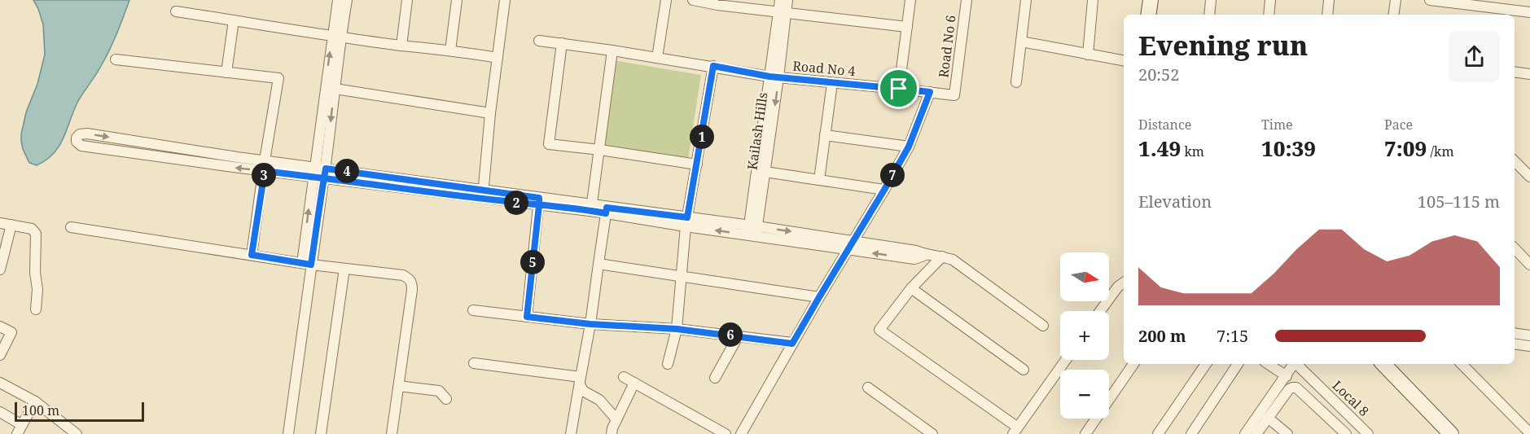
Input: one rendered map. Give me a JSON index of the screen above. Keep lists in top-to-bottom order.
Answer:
{
  "streets": {
    "street": [
      "Road No 6",
      "Road No 4",
      "Kailash Hills",
      "Local 8"
    ]
  },
  "crossings": [
    ["Road No 6", "Road No 4"],
    ["Road No 4", "Kailash Hills"]
  ],
  "scale_bar": "100 m",
  "north": "right",
  "page": {
    "heading": ["Evening run", "20:52"],
    "stats": [
      ["Distance", "1.49 km"],
      ["Time", "10:39"],
      ["Pace", "7:09 /km"]
    ],
    "pins": [
      "1",
      "4",
      "3",
      "7",
      "2",
      "5",
      "6"
    ],
    "chart": ["Elevation", "105–115 m"],
    "map_buttons": ["+", "−"],
    "list": [
      {
        "name": "200 m",
        "note": "7:15"
      }
    ],
    "scale": "100 m"
  }
}
